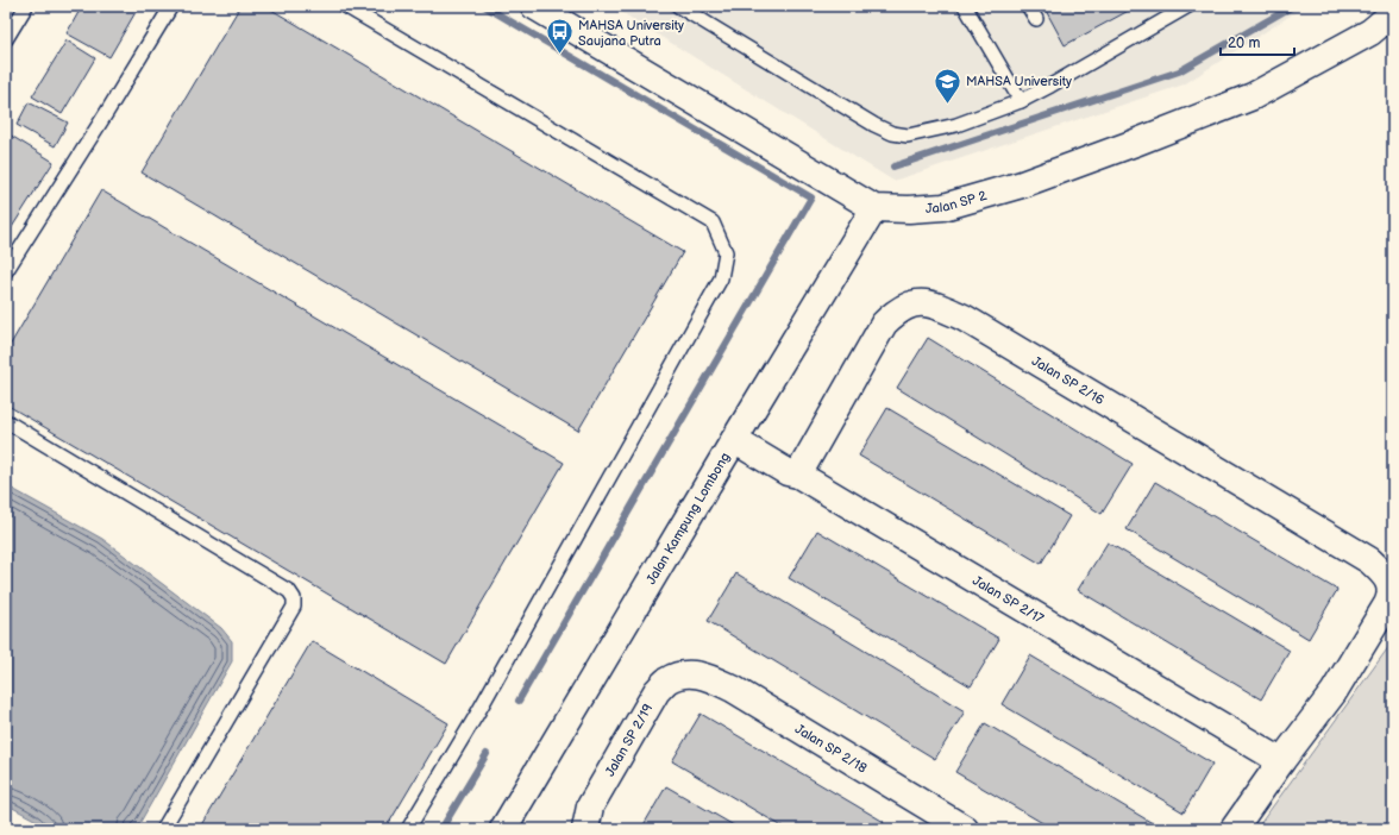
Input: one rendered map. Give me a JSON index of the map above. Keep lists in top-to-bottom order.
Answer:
{
  "streets": {
    "street": [
      "Jalan SP 2",
      "Jalan SP 2/16",
      "Jalan Kampung Lombong",
      "Jalan SP 2/17",
      "Jalan SP 2/19",
      "Jalan SP 2/18"
    ]
  },
  "crossings": [
    ["Jalan SP 2", "Jalan Kampung Lombong"],
    ["Jalan SP 2/16", "Jalan SP 2/17"],
    ["Jalan Kampung Lombong", "Jalan SP 2/17"],
    ["Jalan SP 2/19", "Jalan SP 2/18"]
  ],
  "places": {
    "bus stop": ["MAHSA University Saujana Putra"],
    "school or university": ["MAHSA University"]
  },
  "scale_bar": "20 m"
}
